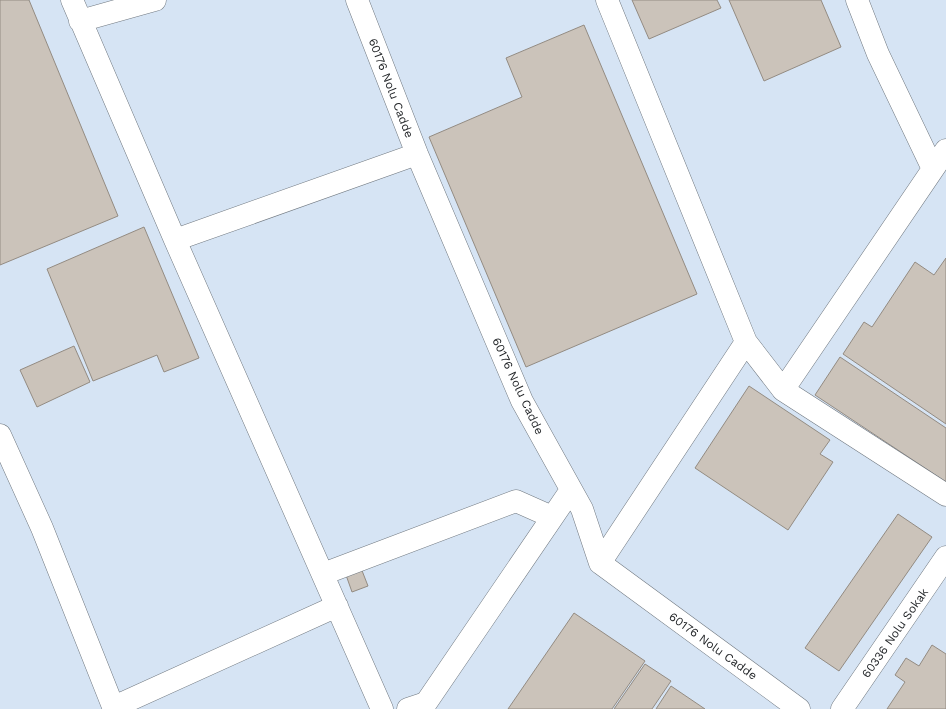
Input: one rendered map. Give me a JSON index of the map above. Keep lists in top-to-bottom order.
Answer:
{
  "streets": {
    "street": ["60176 Nolu Cadde", "60336 Nolu Sokak"]
  }
}
